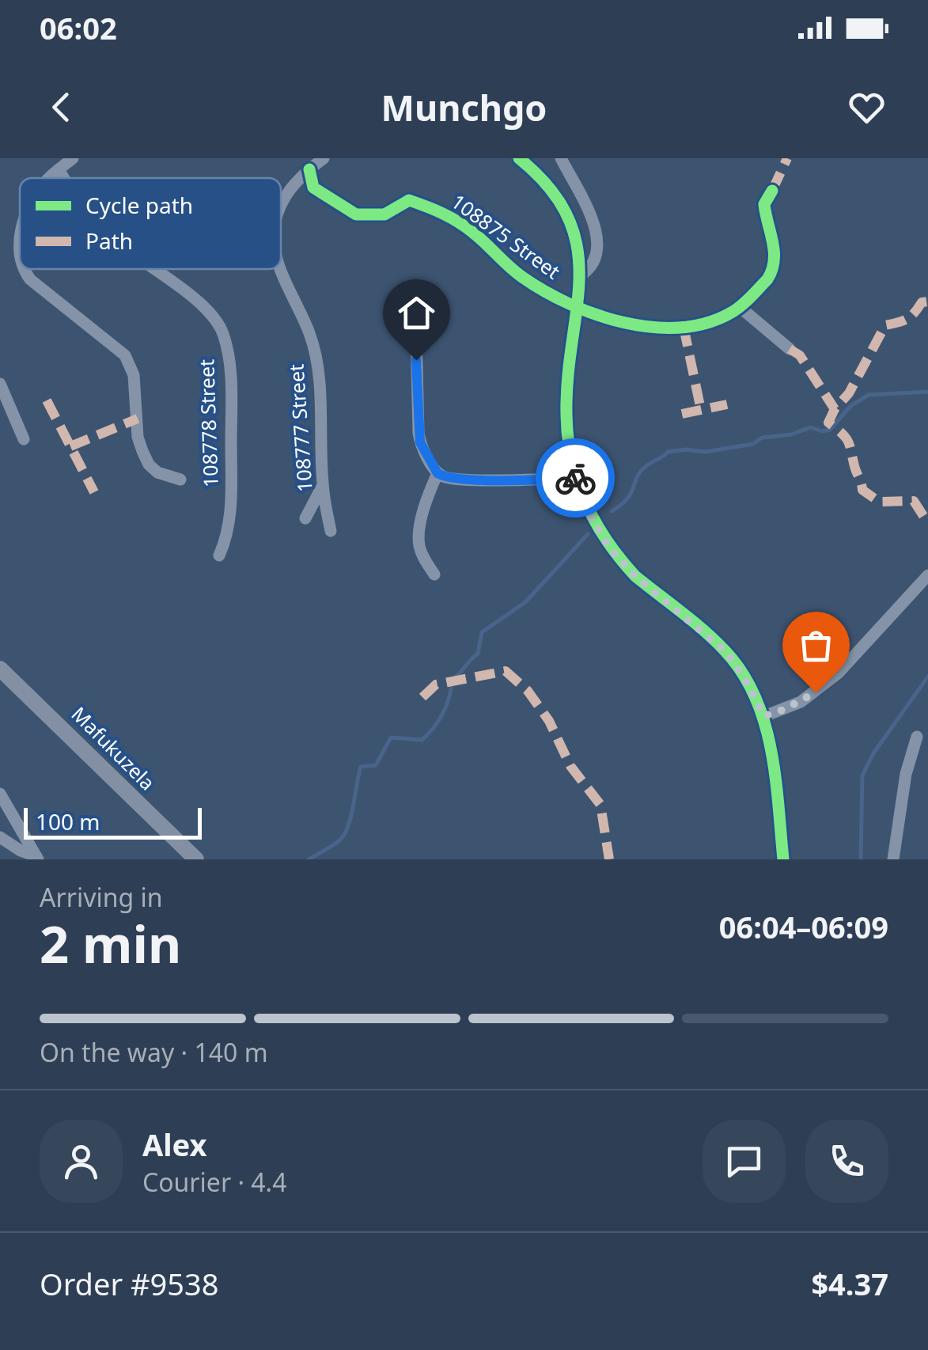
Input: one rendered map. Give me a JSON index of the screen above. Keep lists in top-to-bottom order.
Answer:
{
  "streets": {
    "main road": ["Mafukuzela"],
    "street": ["108875 Street", "108778 Street", "108777 Street"]
  },
  "crossings": [
    ["108875 Street", "108777 Street"]
  ],
  "legend": ["Cycle path", "Path"],
  "scale_bar": "100 m",
  "page": {
    "status": "06:02",
    "header": "Munchgo",
    "scale": "100 m",
    "heading": ["2 min", "Arriving in", "06:04–06:09"],
    "panel": [
      "Alex",
      "Courier · 4.4",
      "Order #9538",
      "$4.37"
    ],
    "bar": "On the way · 140 m"
  }
}
